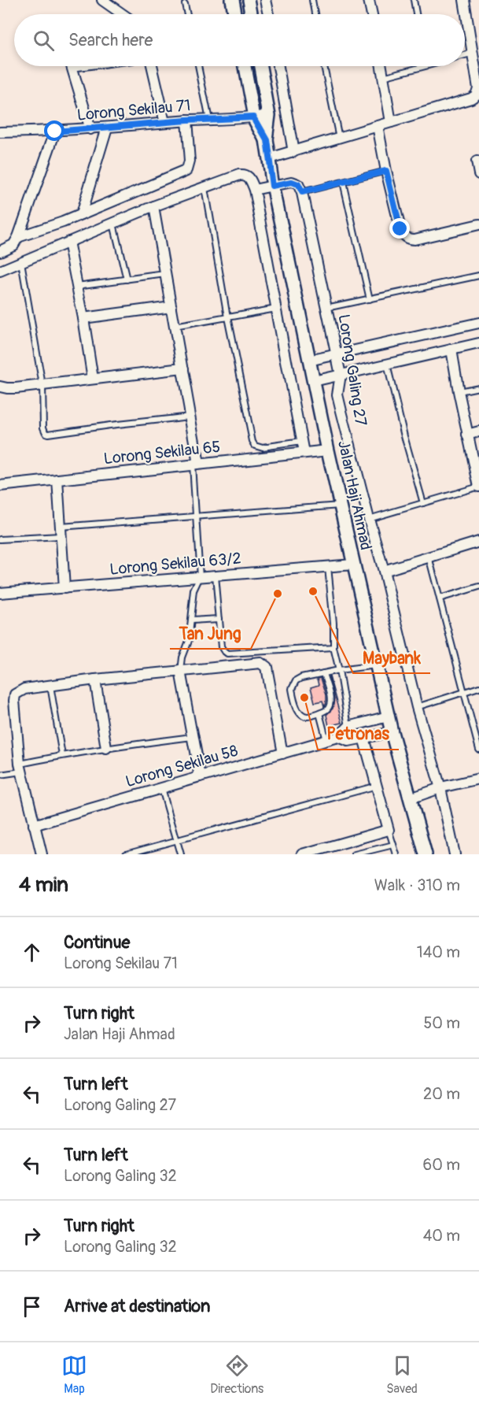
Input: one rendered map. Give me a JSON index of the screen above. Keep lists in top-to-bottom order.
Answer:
{
  "streets": {
    "street": [
      "Lorong Sekilau 71",
      "Lorong Galing 27",
      "Lorong Sekilau 65",
      "Jalan Haji Ahmad",
      "Lorong Sekilau 63/2",
      "Lorong Sekilau 58"
    ]
  },
  "crossings": [
    ["Lorong Sekilau 71", "Jalan Haji Ahmad"],
    ["Lorong Sekilau 65", "Jalan Haji Ahmad"],
    ["Jalan Haji Ahmad", "Lorong Sekilau 63/2"],
    ["Jalan Haji Ahmad", "Lorong Sekilau 58"]
  ],
  "places": ["Maybank", "Tan Jung", "Petronas"],
  "page": {
    "search": "Search here",
    "heading": ["4 min", "Walk · 310 m"],
    "list": [
      ["Continue", "Lorong Sekilau 71", "140 m"],
      ["Turn right", "Jalan Haji Ahmad", "50 m"],
      ["Turn left", "Lorong Galing 27", "20 m"],
      ["Turn left", "Lorong Galing 32", "60 m"],
      ["Turn right", "Lorong Galing 32", "40 m"],
      "Arrive at destination"
    ],
    "nav": ["Map", "Directions", "Saved"]
  }
}
